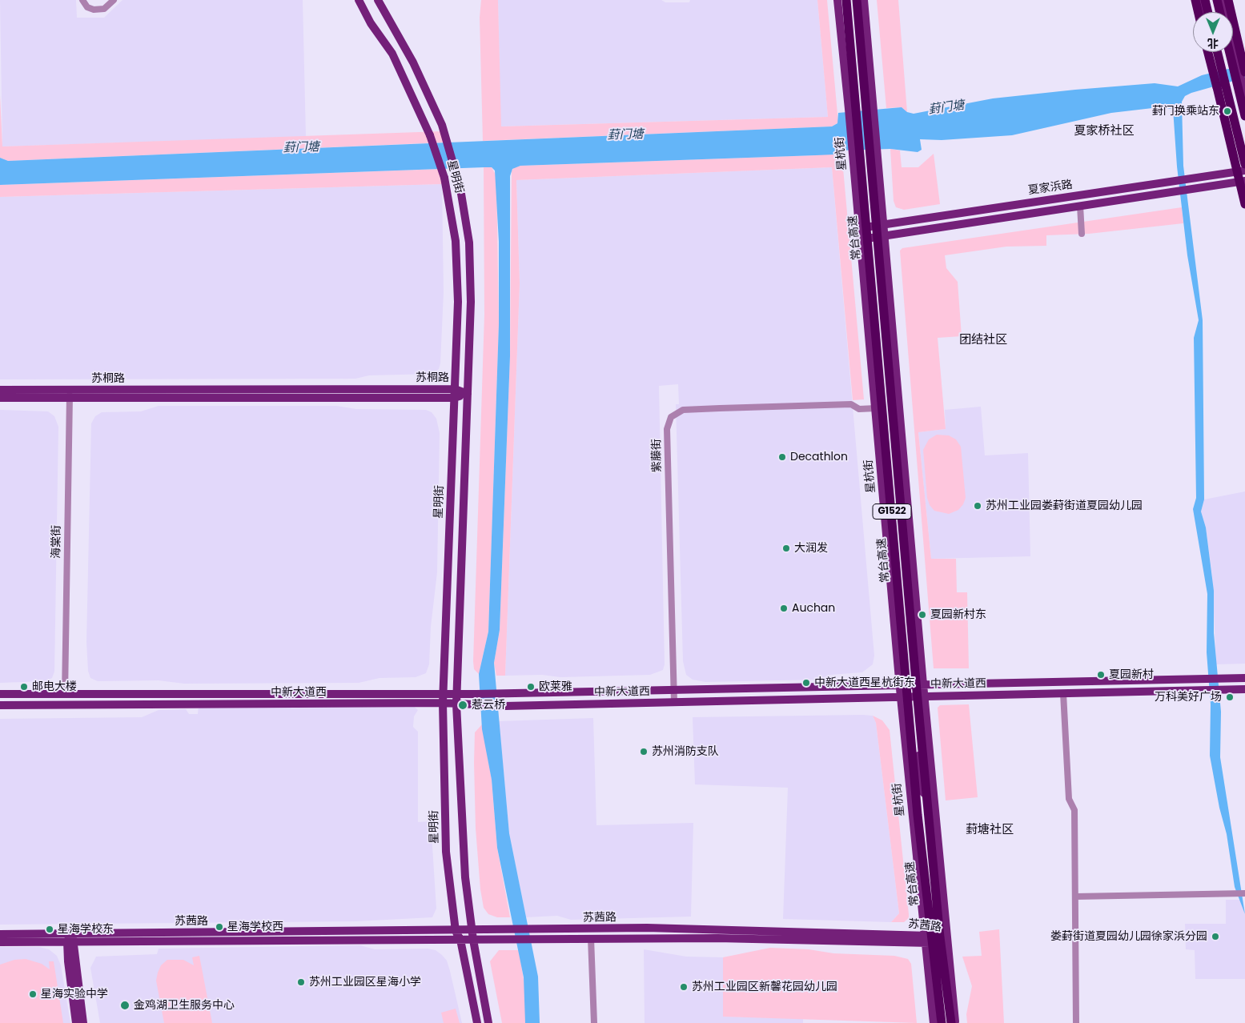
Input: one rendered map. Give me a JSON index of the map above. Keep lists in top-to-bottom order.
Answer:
{
  "streets": {
    "highway": ["常台高速", "G1522"],
    "main road": [
      "星杭街",
      "星明街",
      "夏家浜路",
      "苏桐路",
      "中新大道西",
      "苏茜路"
    ],
    "street": ["紫藤街", "海棠街"]
  },
  "crossings": [
    ["星杭街", "夏家浜路"],
    ["星杭街", "紫藤街"],
    ["星杭街", "中新大道西"],
    ["星杭街", "苏茜路"],
    ["星明街", "苏桐路"],
    ["星明街", "中新大道西"],
    ["星明街", "苏茜路"],
    ["苏桐路", "海棠街"],
    ["紫藤街", "中新大道西"],
    ["海棠街", "中新大道西"]
  ],
  "districts": ["夏家桥社区", "团结社区", "葑塘社区"],
  "water": ["葑门塘"],
  "places": [
    "葑门换乘站东",
    "Decathlon",
    "苏州工业园娄葑街道夏园幼儿园",
    "大润发",
    "Auchan",
    "夏园新村东",
    "夏园新村",
    "中新大道西星杭街东",
    "邮电大楼",
    "欧莱雅",
    "万科美好广场",
    "惹云桥",
    "苏州消防支队",
    "星海学校西",
    "星海学校东",
    "娄葑街道夏园幼儿园徐家浜分园",
    "苏州工业园区星海小学",
    "苏州工业园区新馨花园幼儿园",
    "星海实验中学",
    "金鸡湖卫生服务中心"
  ],
  "north": "bottom"
}
